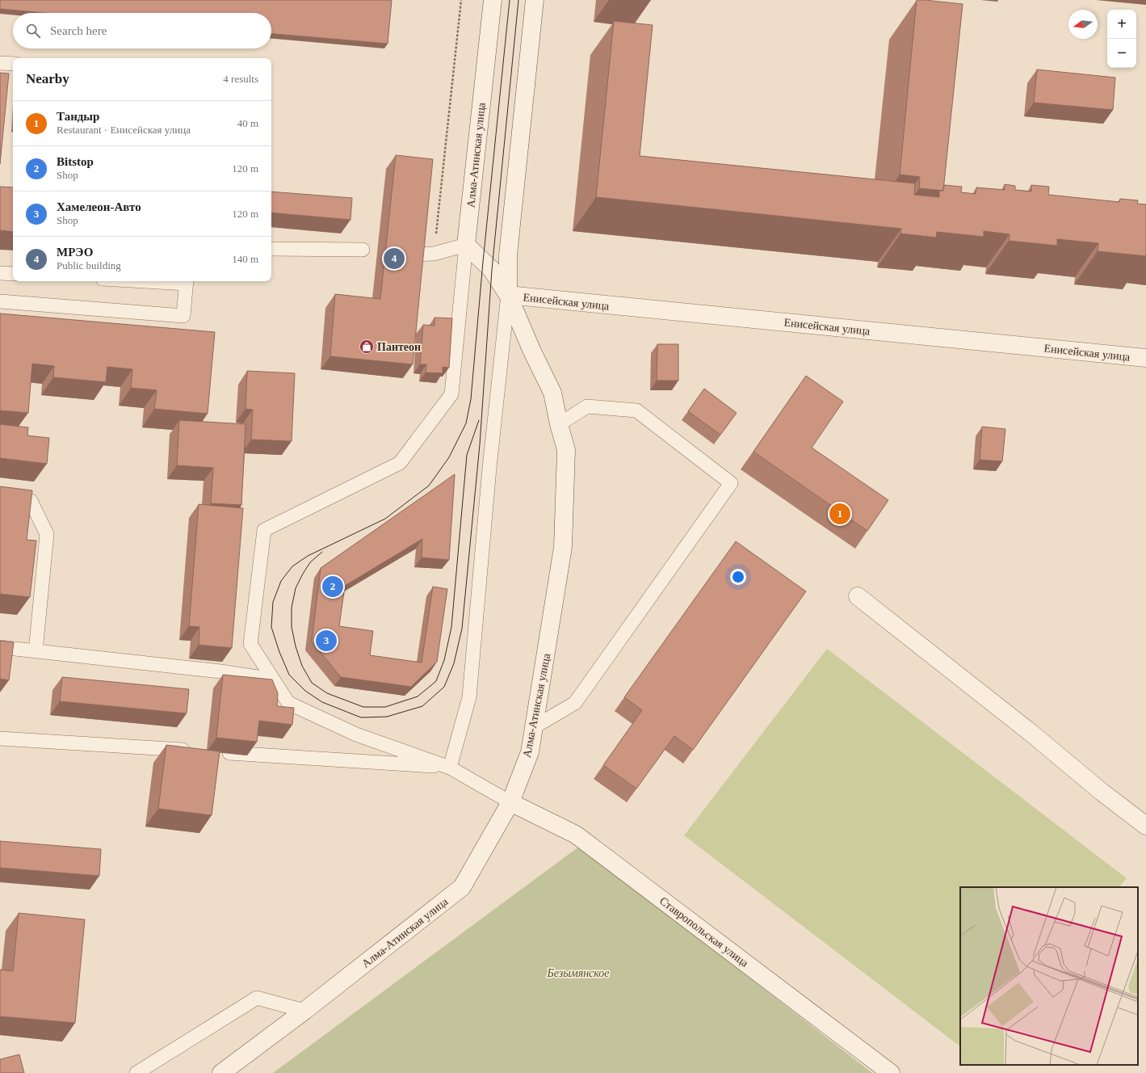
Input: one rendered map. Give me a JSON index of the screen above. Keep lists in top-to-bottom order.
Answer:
{
  "streets": {
    "street": ["Алма-Атинская улица", "Енисейская улица", "Ставропольская улица"]
  },
  "crossings": [
    ["Алма-Атинская улица", "Енисейская улица"],
    ["Алма-Атинская улица", "Ставропольская улица"]
  ],
  "parks": ["Безымянское"],
  "places": {
    "shop": ["Пантеон"]
  },
  "north": "left",
  "page": {
    "map_buttons": ["+", "−"],
    "search": "Search here",
    "heading": ["Nearby", "4 results"],
    "list": [
      {
        "mark": "1",
        "name": "Тандыр",
        "note": "Restaurant · Енисейская улица",
        "value": "40 m"
      },
      {
        "mark": "2",
        "name": "Bitstop",
        "note": "Shop",
        "value": "120 m"
      },
      {
        "mark": "3",
        "name": "Хамелеон-Авто",
        "note": "Shop",
        "value": "120 m"
      },
      {
        "mark": "4",
        "name": "МРЭО",
        "note": "Public building",
        "value": "140 m"
      }
    ],
    "pins": [
      "4",
      "1",
      "2",
      "3"
    ]
  }
}
